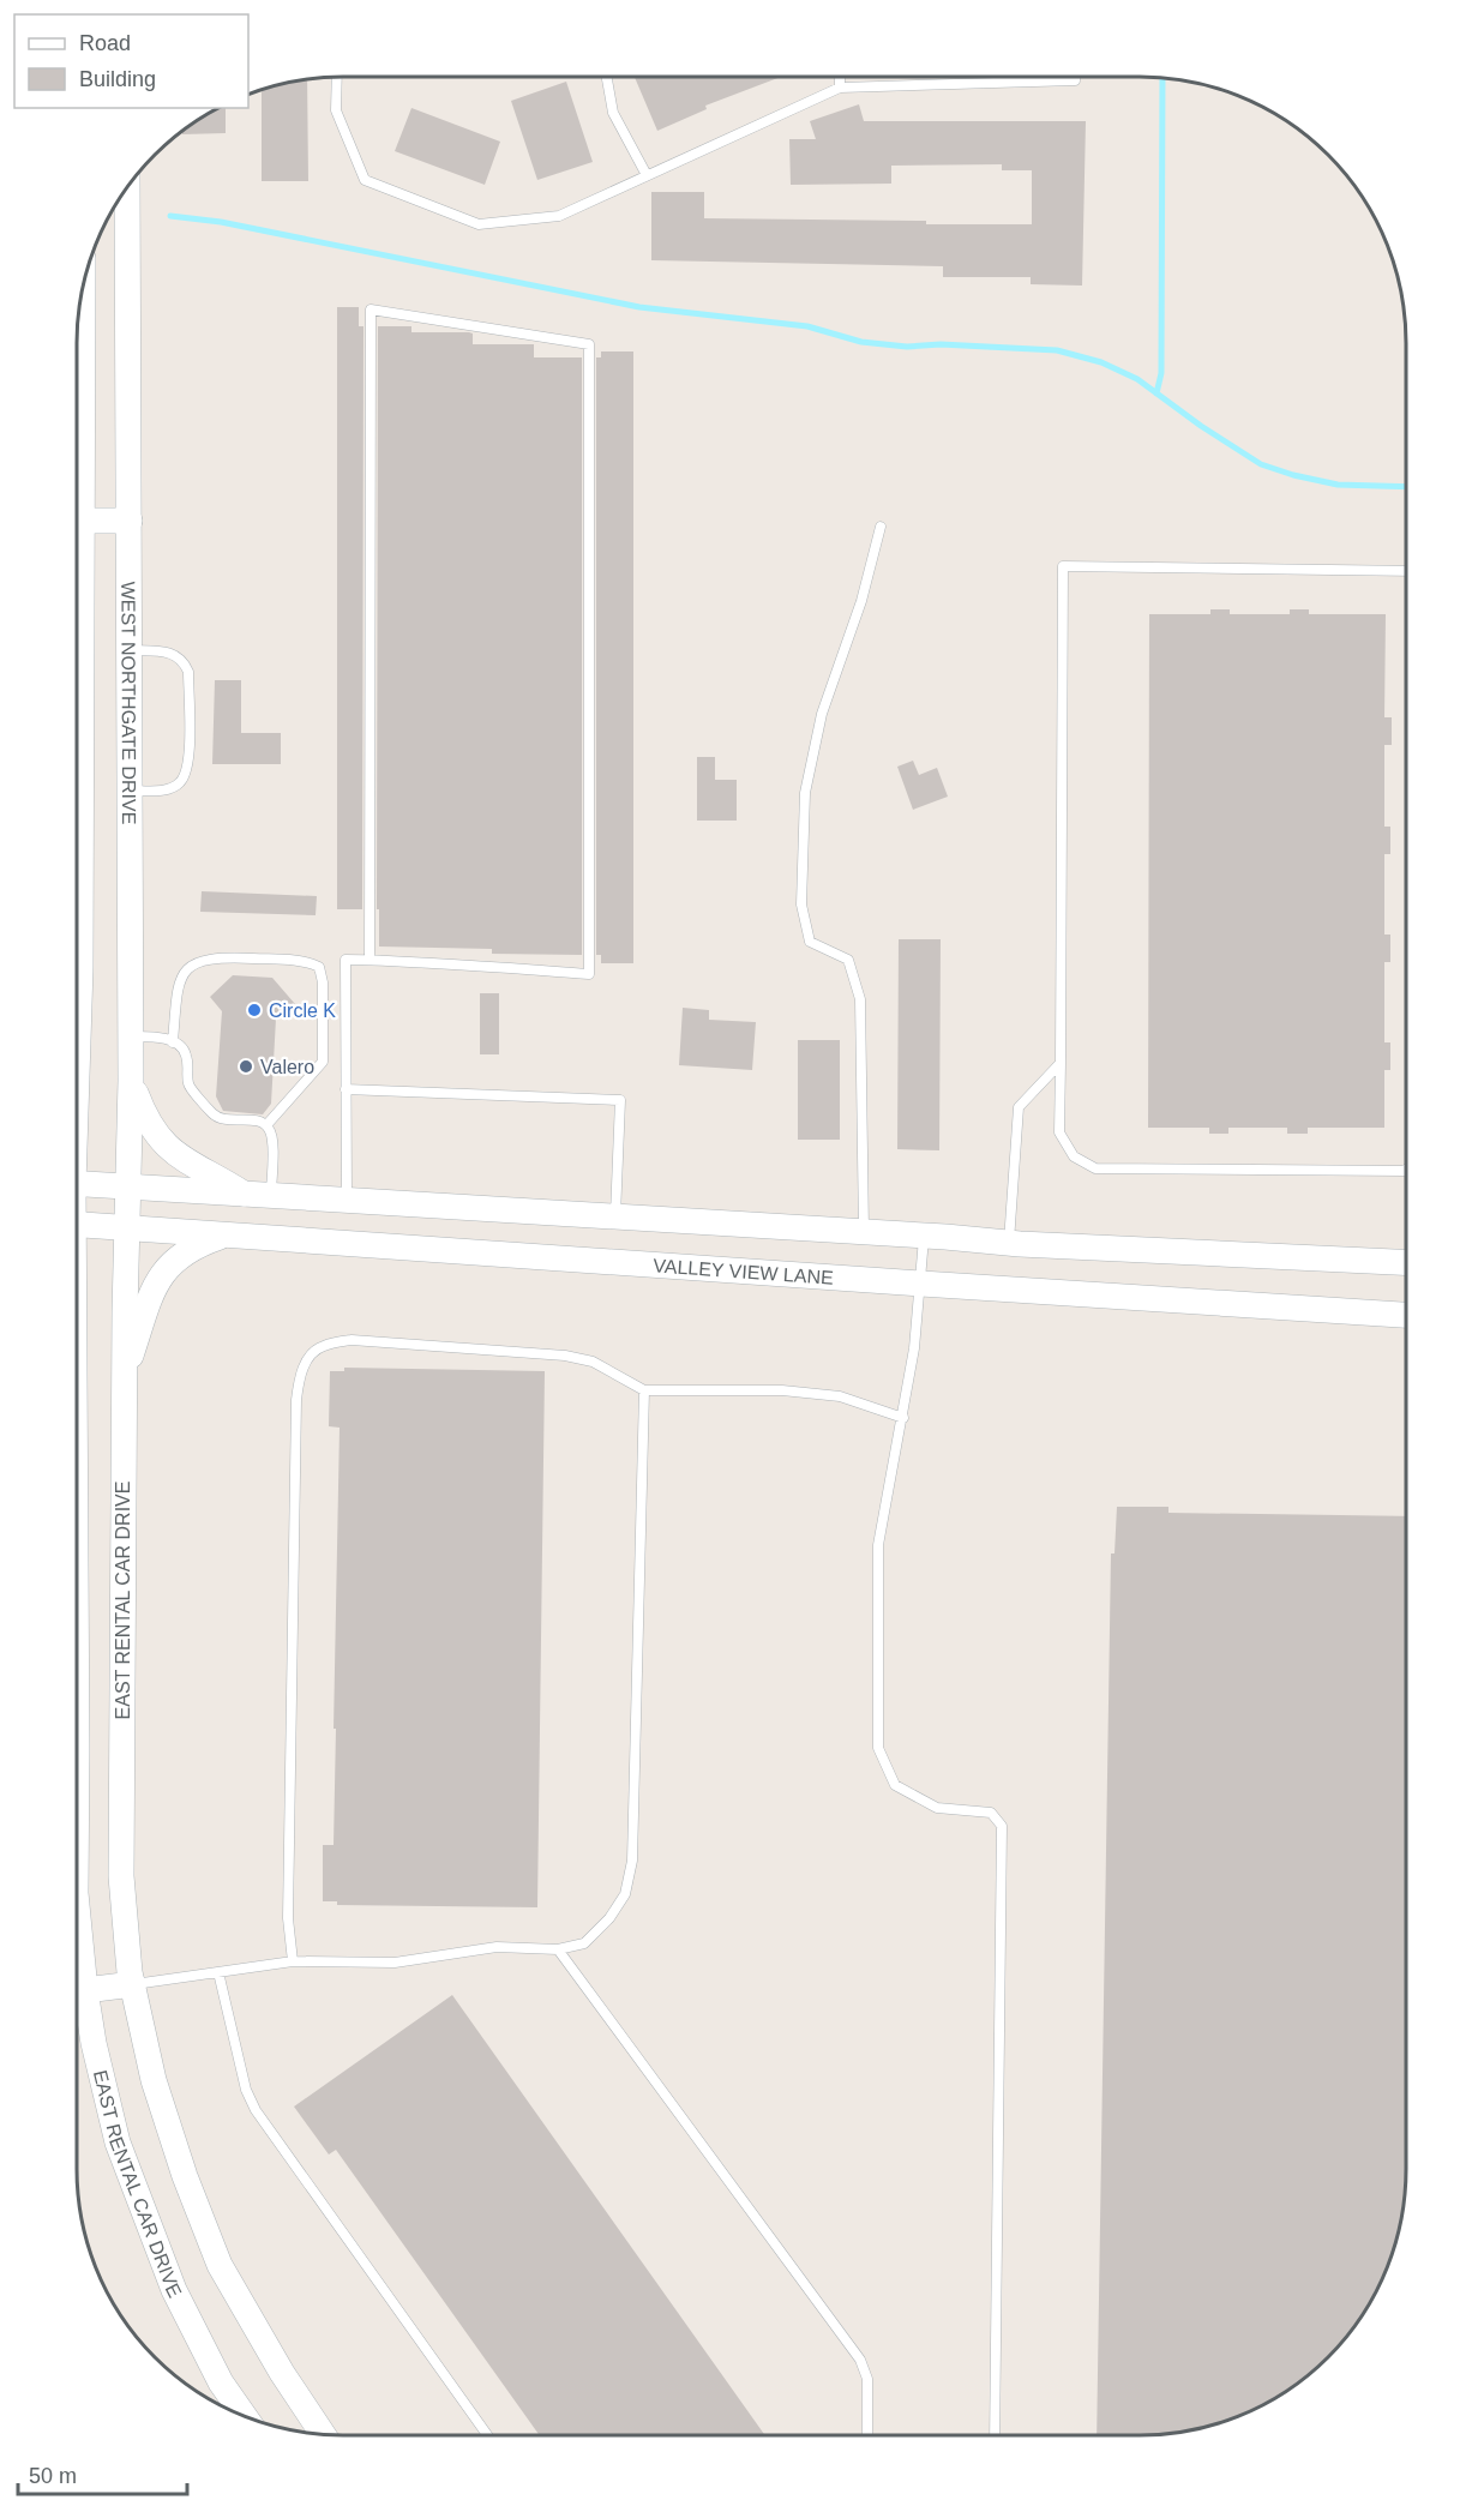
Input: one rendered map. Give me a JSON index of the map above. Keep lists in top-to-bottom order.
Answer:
{
  "streets": {
    "main road": ["WEST NORTHGATE DRIVE", "VALLEY VIEW LANE", "EAST RENTAL CAR DRIVE"]
  },
  "crossings": [
    ["WEST NORTHGATE DRIVE", "VALLEY VIEW LANE"],
    ["WEST NORTHGATE DRIVE", "EAST RENTAL CAR DRIVE"],
    ["VALLEY VIEW LANE", "EAST RENTAL CAR DRIVE"]
  ],
  "places": ["Circle K", "Valero"],
  "legend": ["Road", "Building"],
  "scale_bar": "50 m"
}
